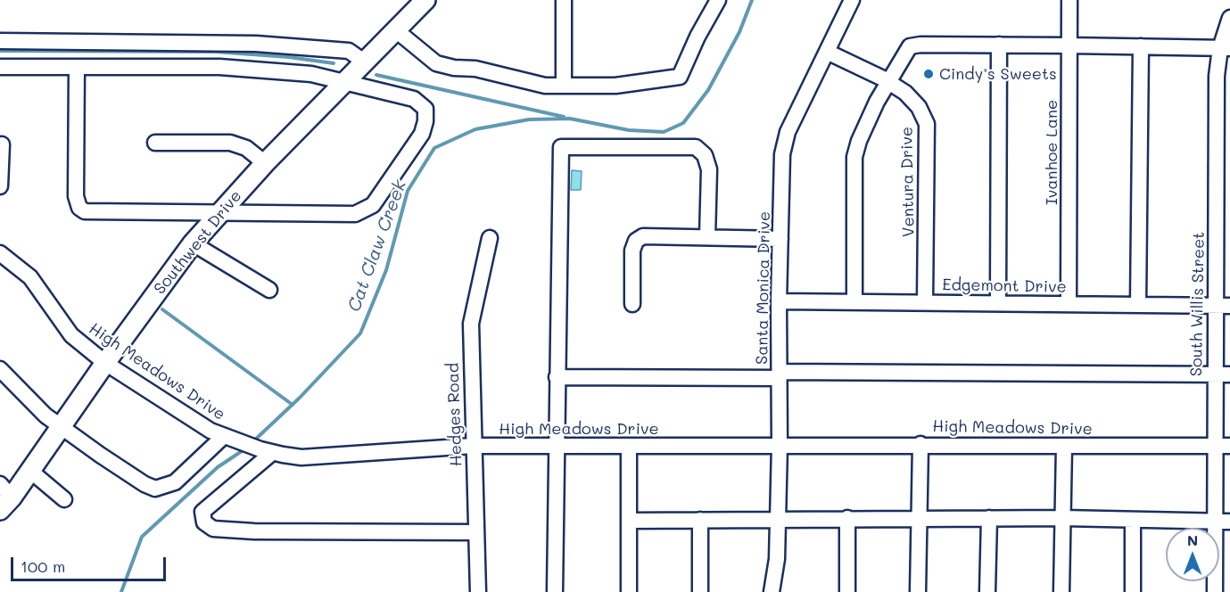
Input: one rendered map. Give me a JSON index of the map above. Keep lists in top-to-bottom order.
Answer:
{
  "streets": {
    "main road": ["Southwest Drive"],
    "street": [
      "Ivanhoe Lane",
      "Ventura Drive",
      "Edgemont Drive",
      "Santa Monica Drive",
      "South Willis Street",
      "High Meadows Drive",
      "Hedges Road"
    ]
  },
  "crossings": [
    ["Ivanhoe Lane", "Edgemont Drive"],
    ["Ventura Drive", "Edgemont Drive"],
    ["Ventura Drive", "Santa Monica Drive"],
    ["Southwest Drive", "High Meadows Drive"],
    ["Edgemont Drive", "Santa Monica Drive"],
    ["Edgemont Drive", "South Willis Street"],
    ["Santa Monica Drive", "High Meadows Drive"],
    ["South Willis Street", "High Meadows Drive"],
    ["High Meadows Drive", "Hedges Road"]
  ],
  "water": ["Cat Claw Creek"],
  "places": ["Cindy’s Sweets"],
  "scale_bar": "100 m",
  "north": "top"
}
